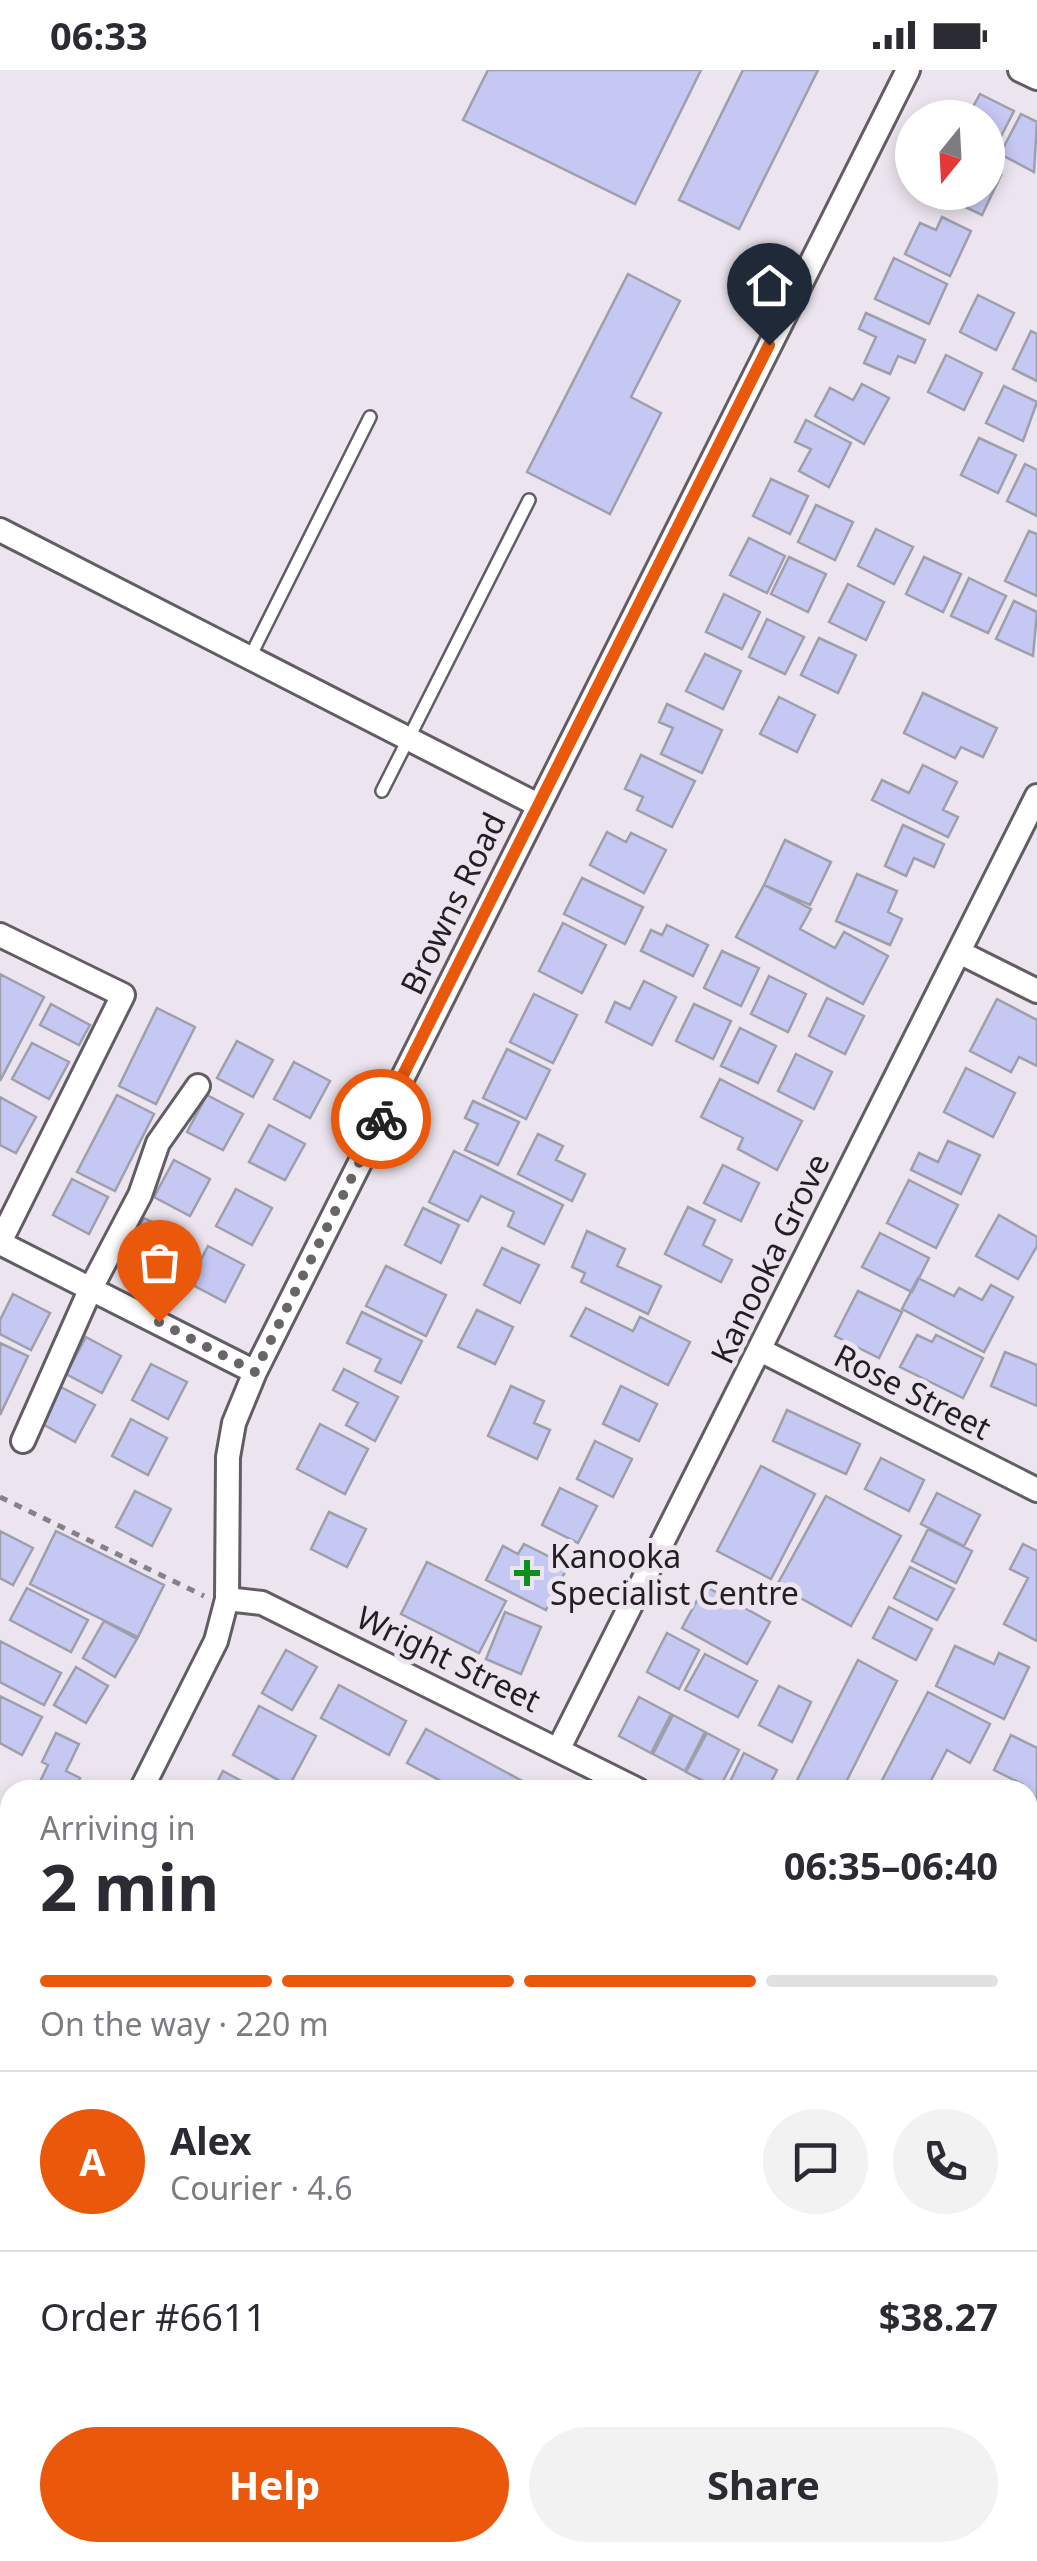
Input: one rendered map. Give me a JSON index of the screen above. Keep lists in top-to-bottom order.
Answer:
{
  "streets": {
    "street": [
      "Browns Road",
      "Kanooka Grove",
      "Rose Street",
      "Wright Street"
    ]
  },
  "crossings": [
    ["Browns Road", "Wright Street"],
    ["Kanooka Grove", "Rose Street"],
    ["Kanooka Grove", "Wright Street"]
  ],
  "places": {
    "health": ["Kanooka Specialist Centre"]
  },
  "north": "bottom",
  "page": {
    "status": "06:33",
    "heading": ["2 min", "Arriving in", "06:35–06:40"],
    "panel": [
      "Alex",
      "Courier · 4.6",
      "Order #6611",
      "$38.27"
    ],
    "bar": "On the way · 220 m",
    "round": "A",
    "buttons": ["Help", "Share"]
  }
}
